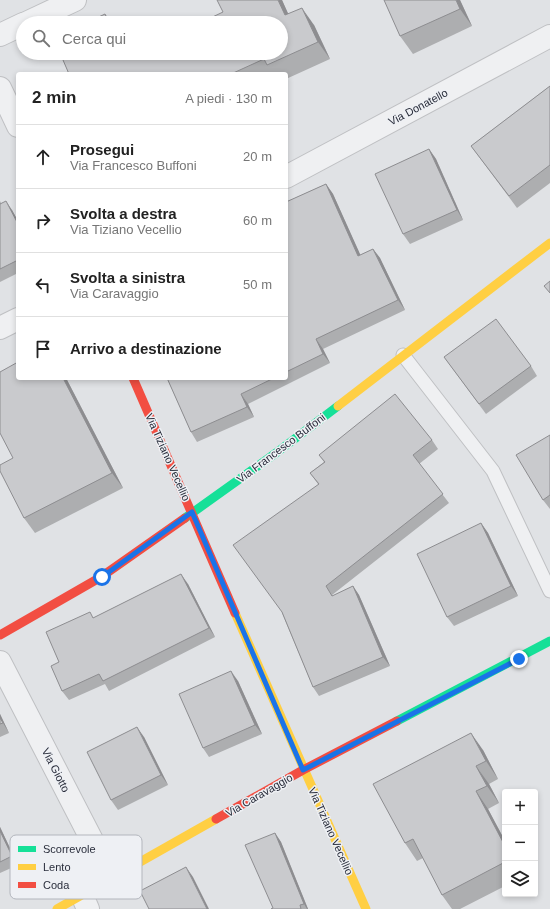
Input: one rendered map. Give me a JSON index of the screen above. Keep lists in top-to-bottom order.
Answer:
{
  "streets": {
    "street": [
      "Via Donatello",
      "Via Francesco Buffoni",
      "Via Tiziano Vecellio",
      "Via Giotto",
      "Via Caravaggio"
    ]
  },
  "crossings": [
    ["Via Francesco Buffoni", "Via Tiziano Vecellio"],
    ["Via Tiziano Vecellio", "Via Caravaggio"]
  ],
  "legend": ["Scorrevole", "Lento", "Coda"],
  "page": {
    "search": "Cerca qui",
    "heading": ["2 min", "A piedi · 130 m"],
    "list": [
      ["Prosegui", "Via Francesco Buffoni", "20 m"],
      ["Svolta a destra", "Via Tiziano Vecellio", "60 m"],
      ["Svolta a sinistra", "Via Caravaggio", "50 m"],
      "Arrivo a destinazione"
    ],
    "map_buttons": ["+", "−"]
  }
}
